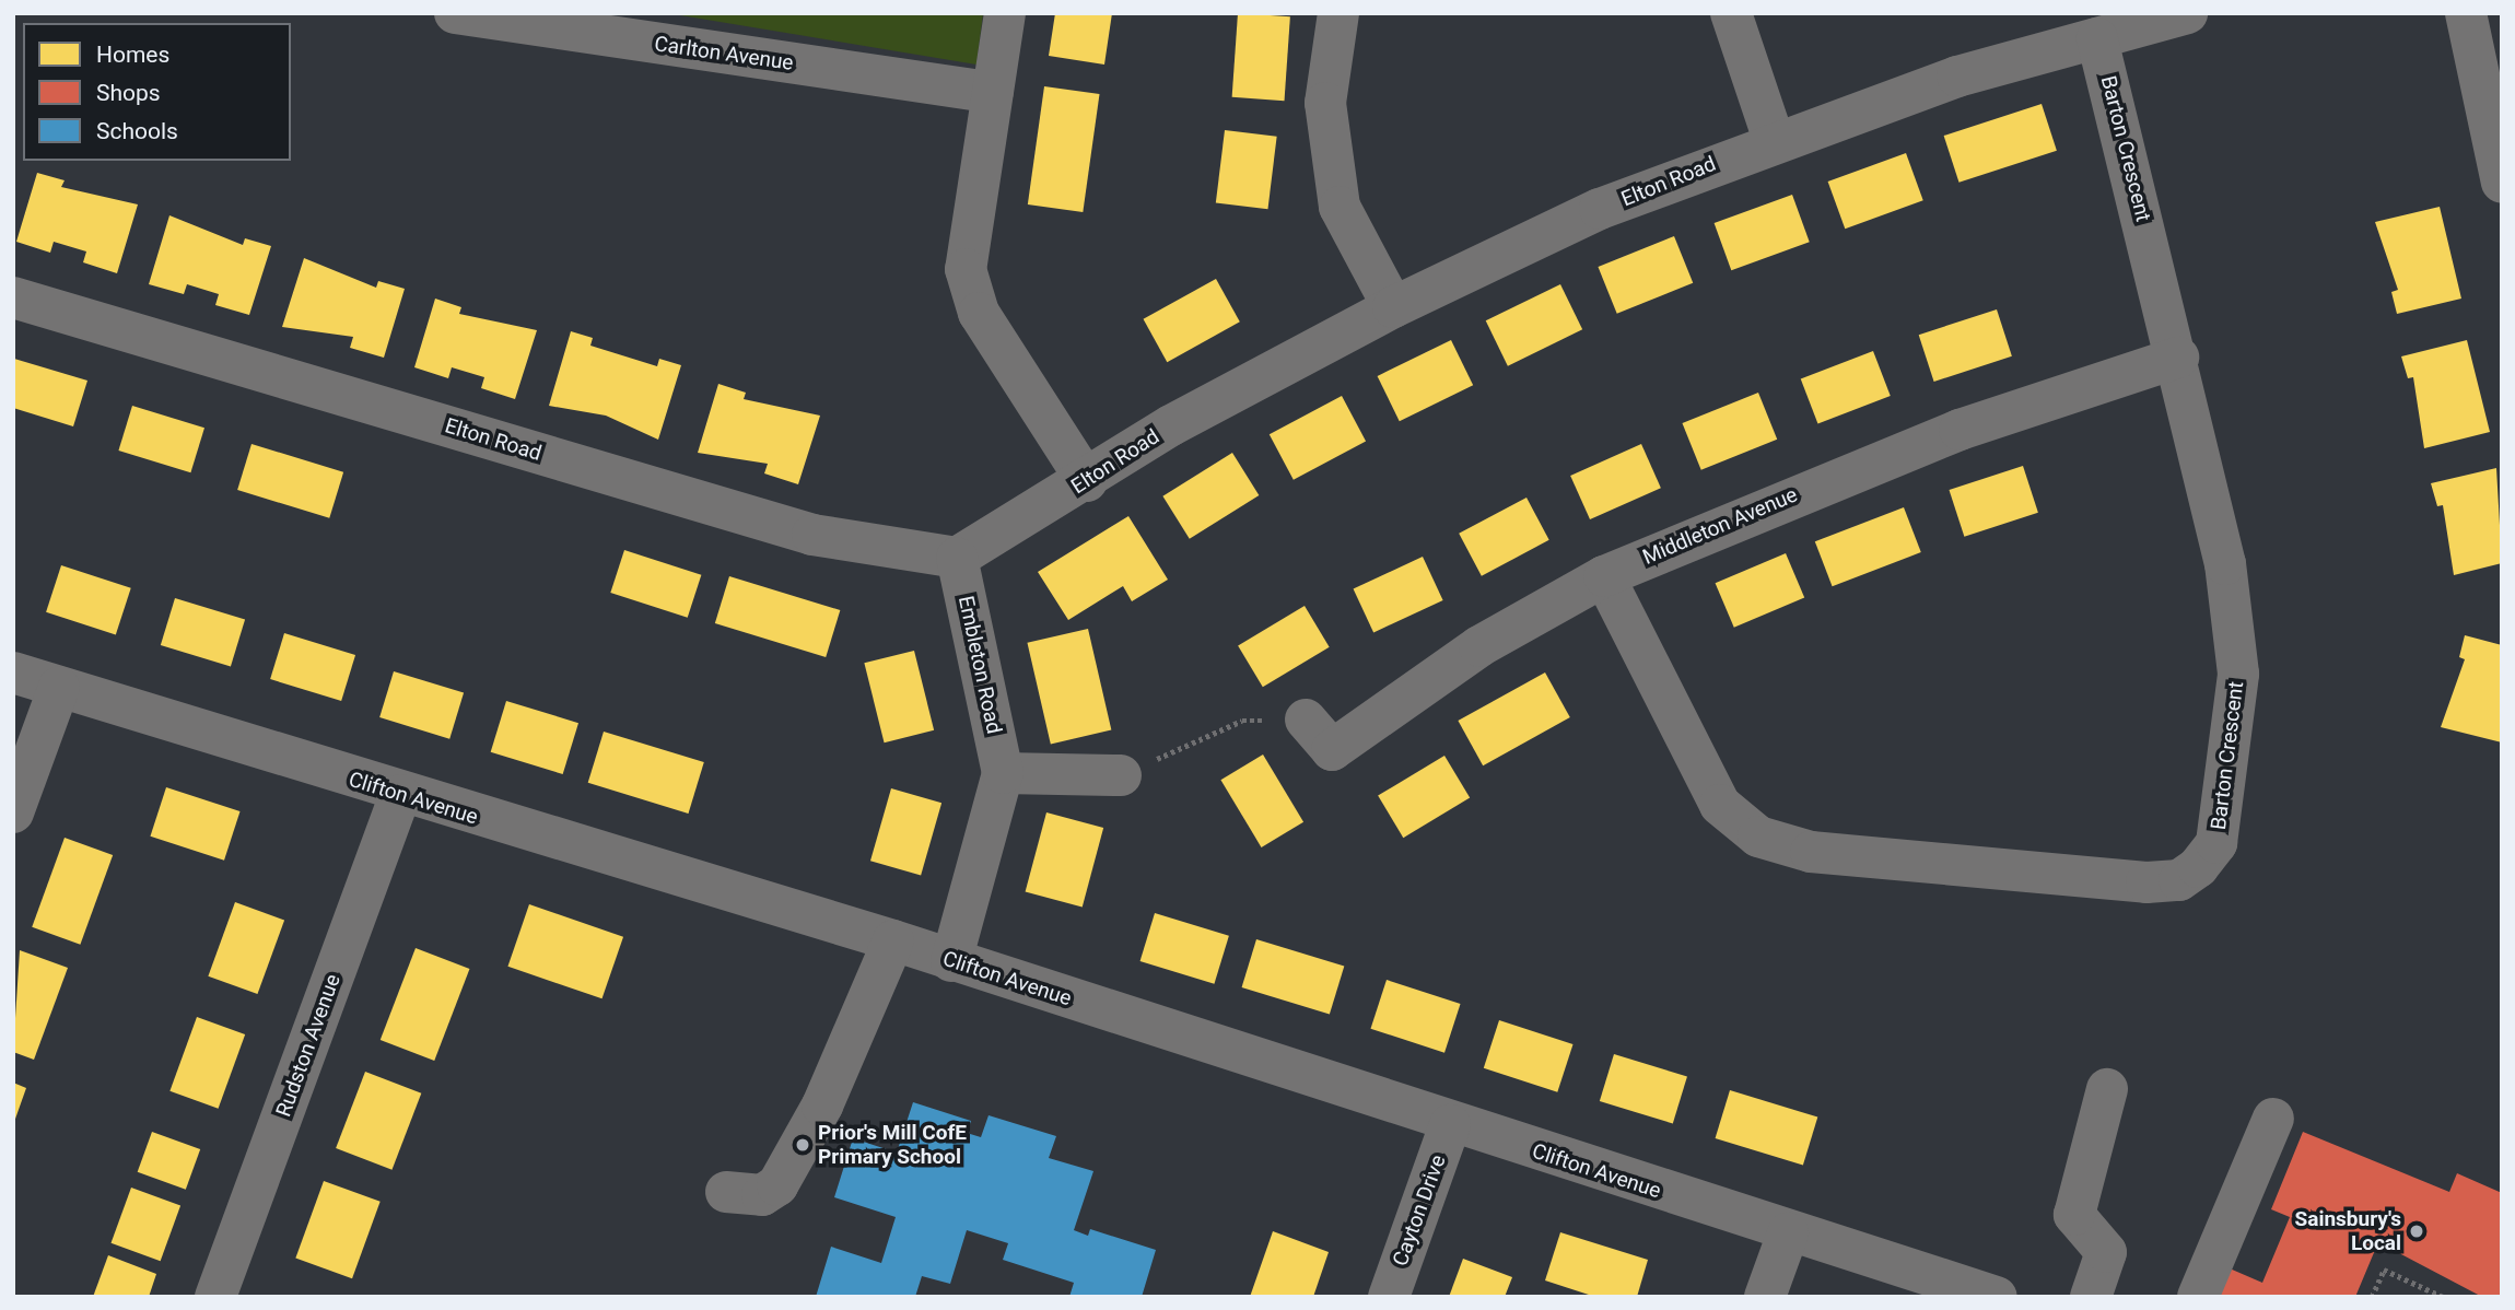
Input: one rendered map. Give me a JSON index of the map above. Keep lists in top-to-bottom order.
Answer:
{
  "streets": {
    "street": [
      "Carlton Avenue",
      "Barton Crescent",
      "Elton Road",
      "Middleton Avenue",
      "Embleton Road",
      "Clifton Avenue",
      "Rudston Avenue",
      "Cayton Drive"
    ]
  },
  "crossings": [
    ["Barton Crescent", "Elton Road"],
    ["Barton Crescent", "Middleton Avenue"],
    ["Elton Road", "Embleton Road"],
    ["Embleton Road", "Clifton Avenue"],
    ["Clifton Avenue", "Rudston Avenue"],
    ["Clifton Avenue", "Cayton Drive"]
  ],
  "places": ["Prior's Mill CofE Primary School", "Sainsbury's Local"],
  "legend": ["Homes", "Shops", "Schools"]
}
